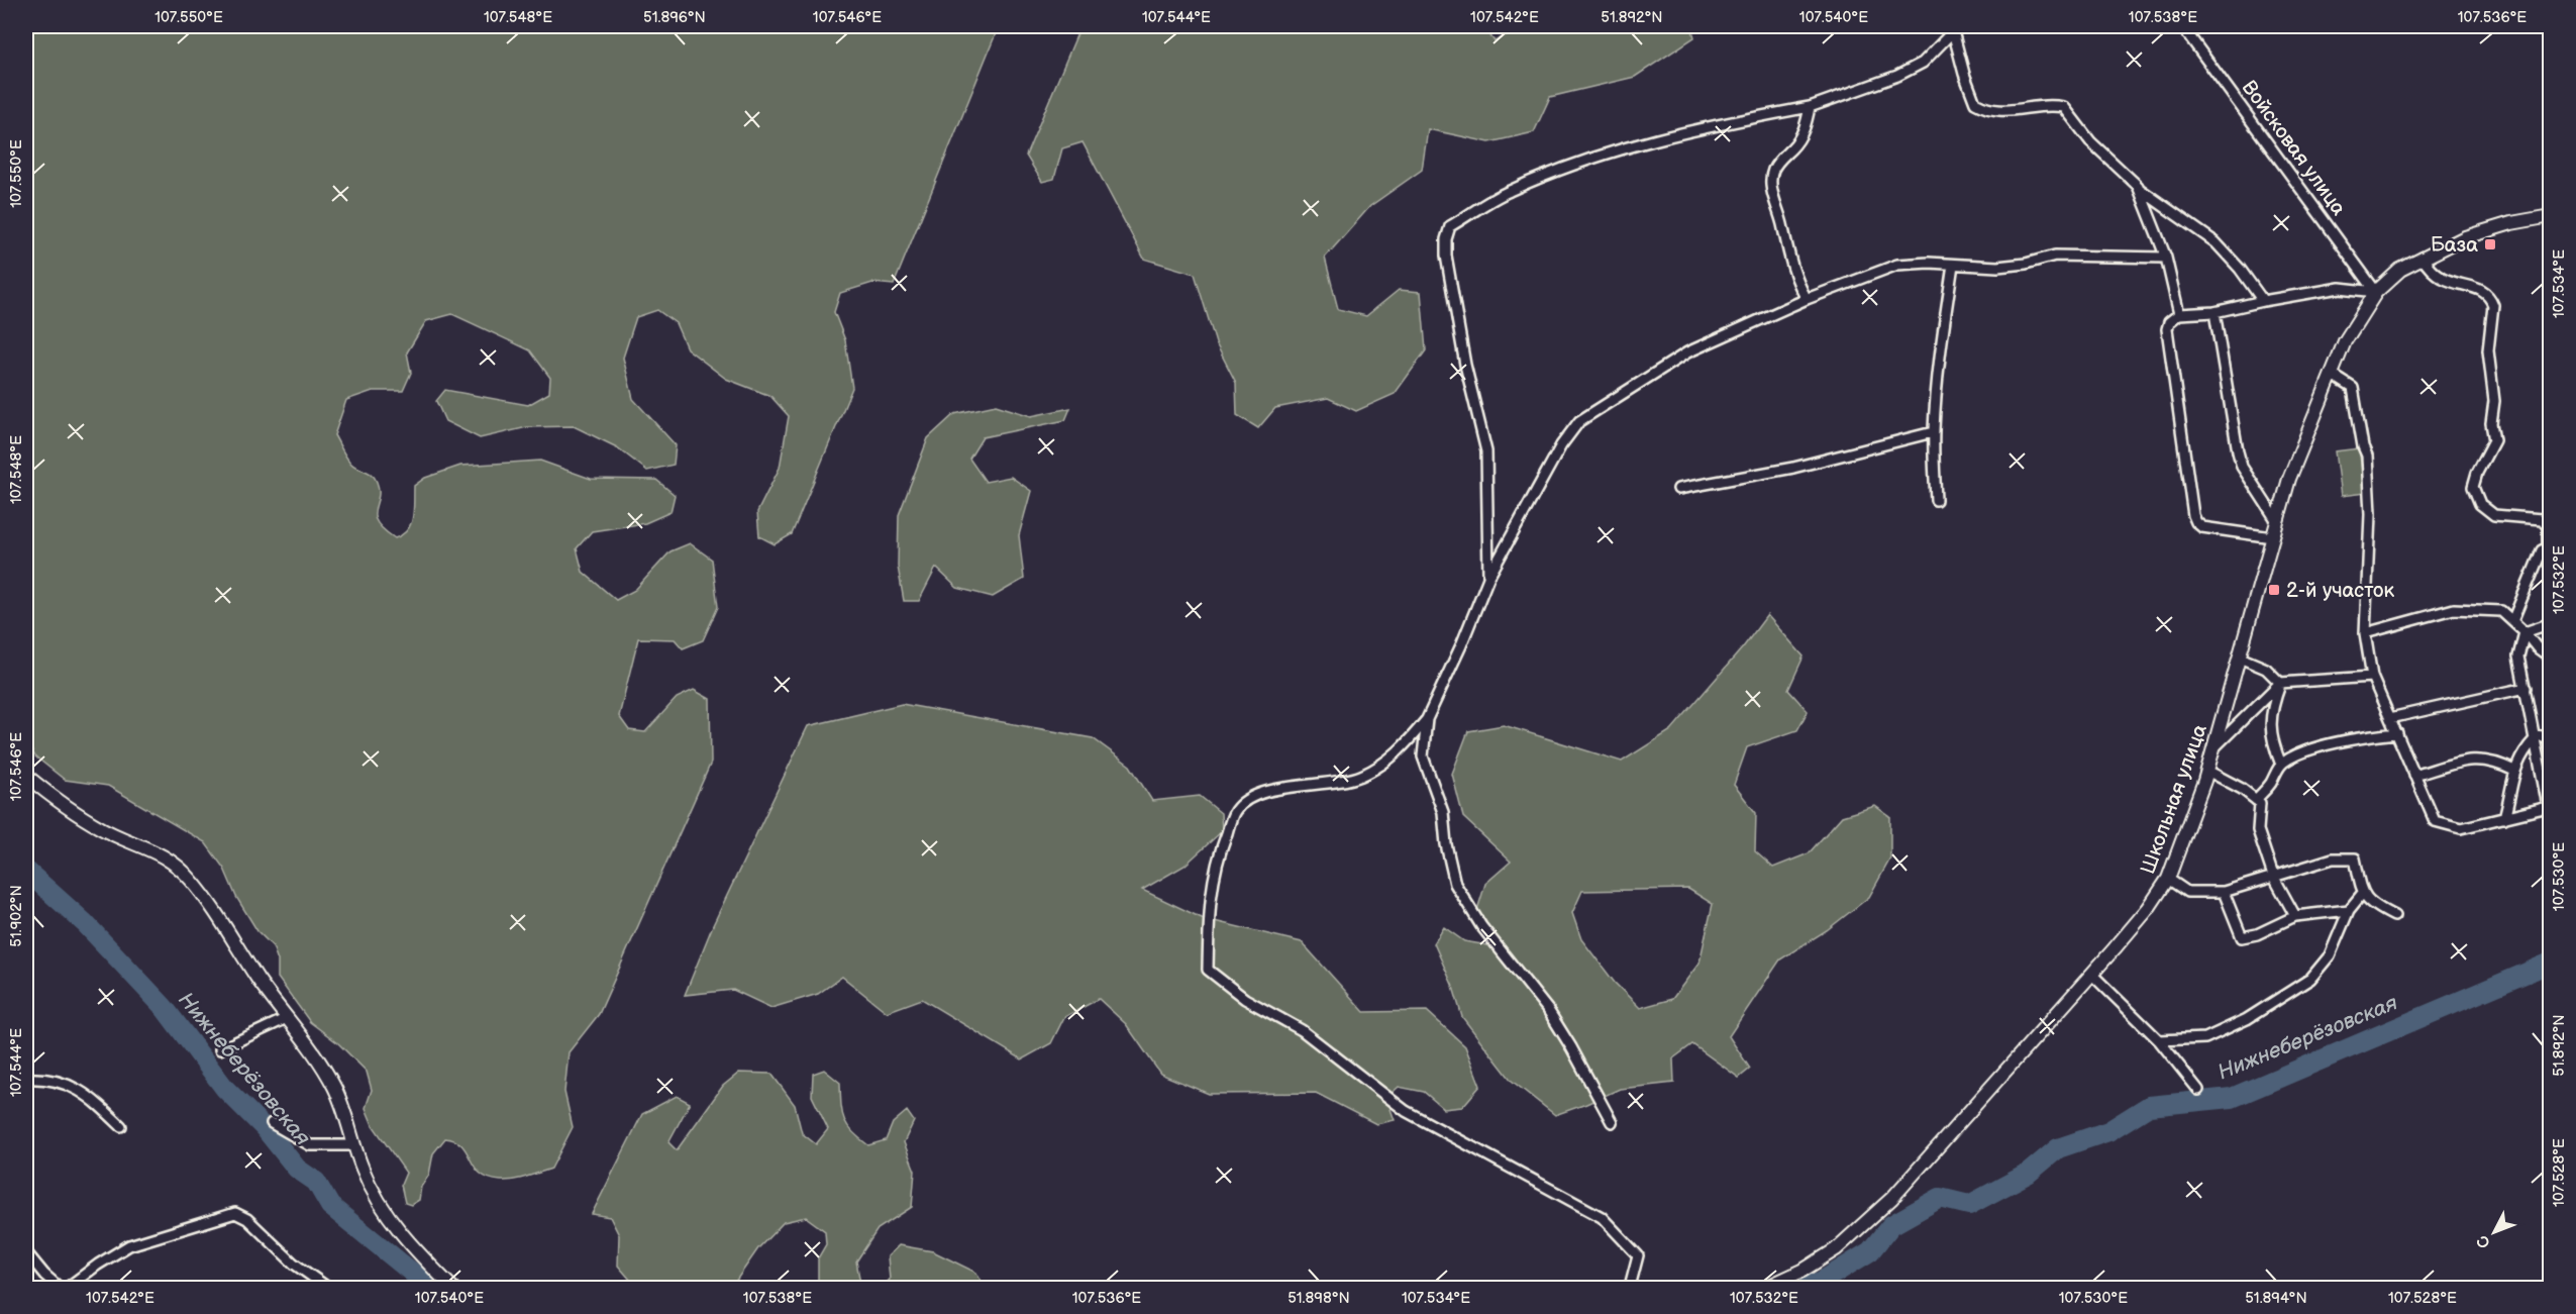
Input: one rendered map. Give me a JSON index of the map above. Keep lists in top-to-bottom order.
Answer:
{
  "streets": {
    "street": ["Войсковая улица", "Школьная улица"]
  },
  "crossings": [
    ["Войсковая улица", "Школьная улица"]
  ],
  "water": ["Нижнеберёзовская"],
  "places": {
    "transit": ["База", "2-й участок"]
  },
  "north": "bottom left",
  "coordinates": [
    "107.550°E",
    "107.548°E",
    "51.896°N",
    "107.546°E",
    "107.544°E",
    "107.542°E",
    "51.892°N",
    "107.540°E",
    "107.538°E",
    "107.536°E",
    "107.534°E",
    "107.532°E",
    "107.530°E",
    "51.902°N",
    "107.528°E",
    "51.898°N",
    "51.894°N"
  ]
}
